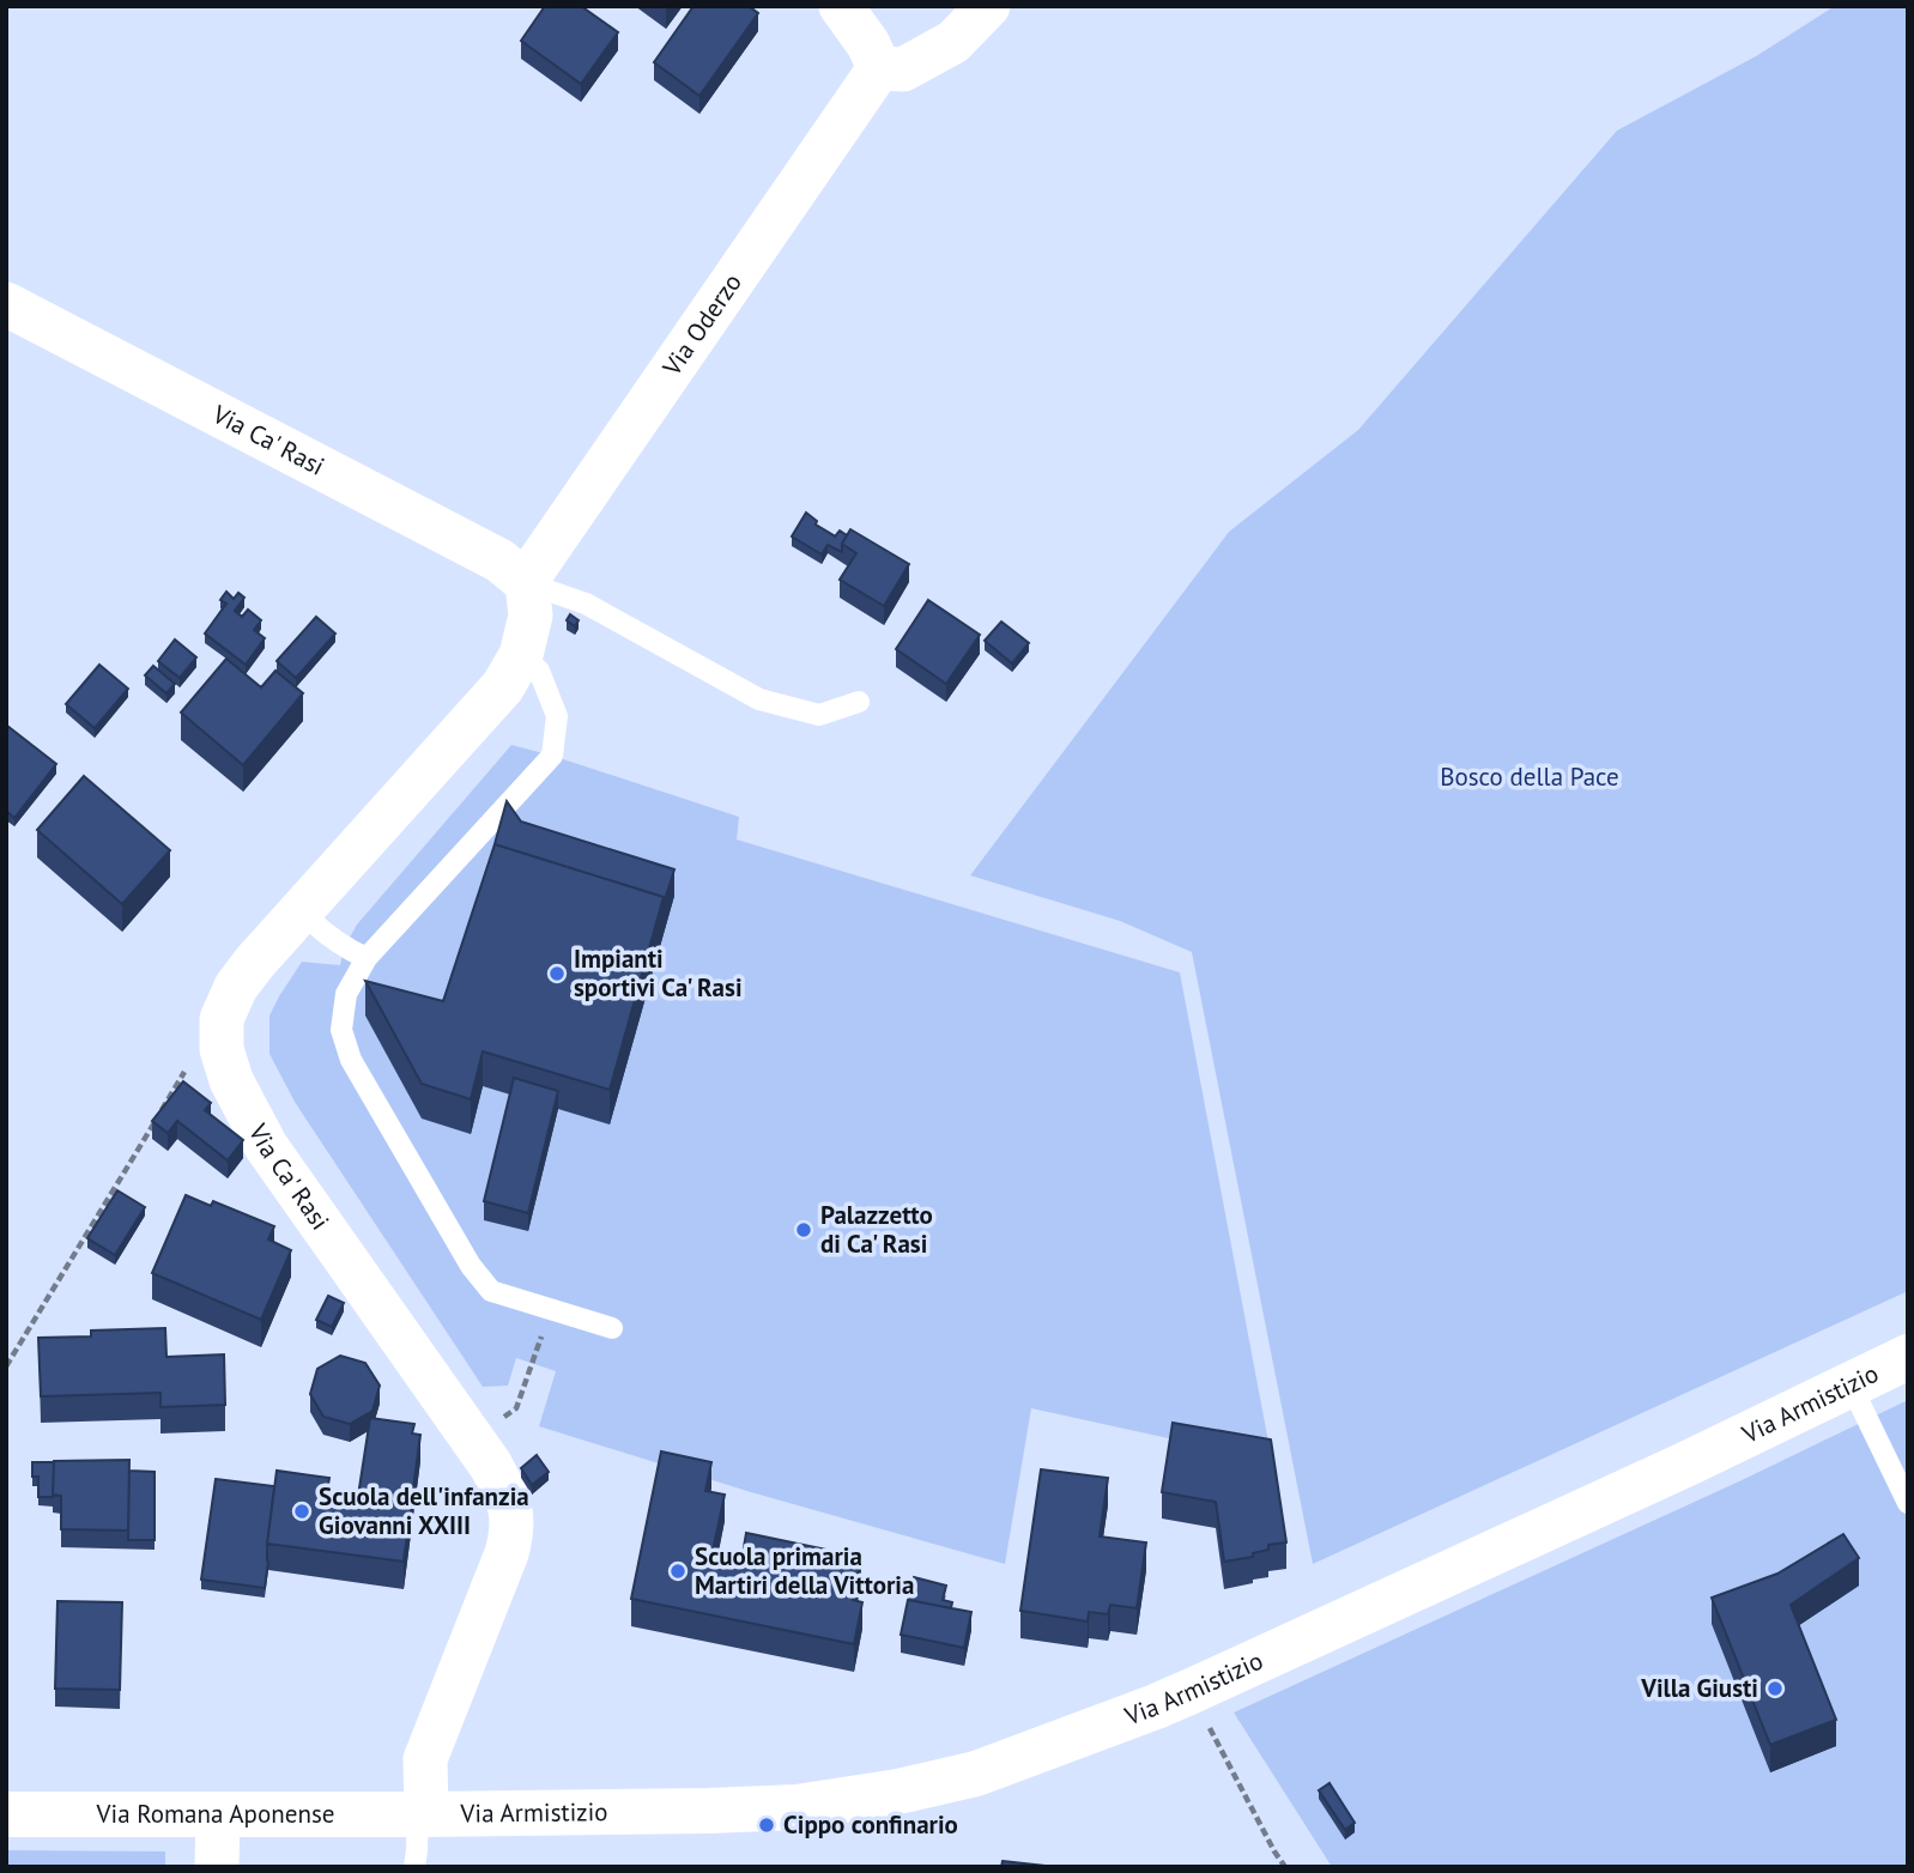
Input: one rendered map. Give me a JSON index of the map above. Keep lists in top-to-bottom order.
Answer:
{
  "streets": {
    "street": [
      "Via Oderzo",
      "Via Ca' Rasi",
      "Via Armistizio",
      "Via Romana Aponense"
    ]
  },
  "crossings": [
    ["Via Oderzo", "Via Ca' Rasi"],
    ["Via Ca' Rasi", "Via Armistizio"],
    ["Via Ca' Rasi", "Via Romana Aponense"],
    ["Via Armistizio", "Via Romana Aponense"]
  ],
  "parks": ["Bosco della Pace"],
  "places": [
    "Impianti sportivi Ca' Rasi",
    "Palazzetto di Ca' Rasi",
    "Scuola dell'infanzia Giovanni XXIII",
    "Scuola primaria Martiri della Vittoria",
    "Villa Giusti",
    "Cippo confinario"
  ]
}
